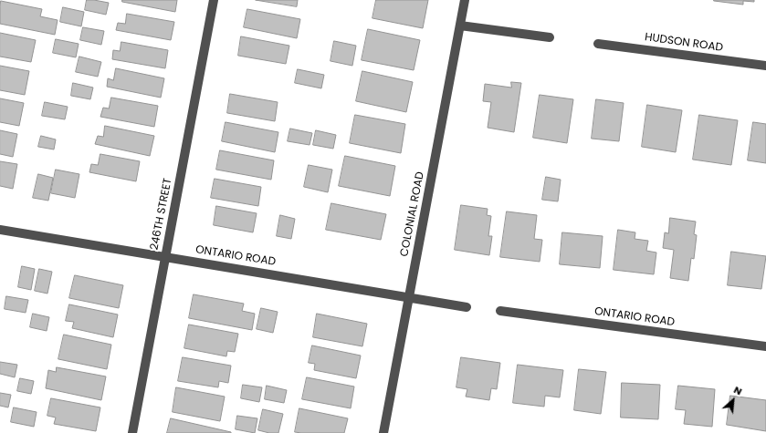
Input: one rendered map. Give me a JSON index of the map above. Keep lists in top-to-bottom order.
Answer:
{
  "streets": {
    "street": [
      "HUDSON ROAD",
      "246TH STREET",
      "COLONIAL ROAD",
      "ONTARIO ROAD"
    ]
  },
  "crossings": [
    ["246TH STREET", "ONTARIO ROAD"],
    ["COLONIAL ROAD", "ONTARIO ROAD"]
  ],
  "north": "top right"
}
